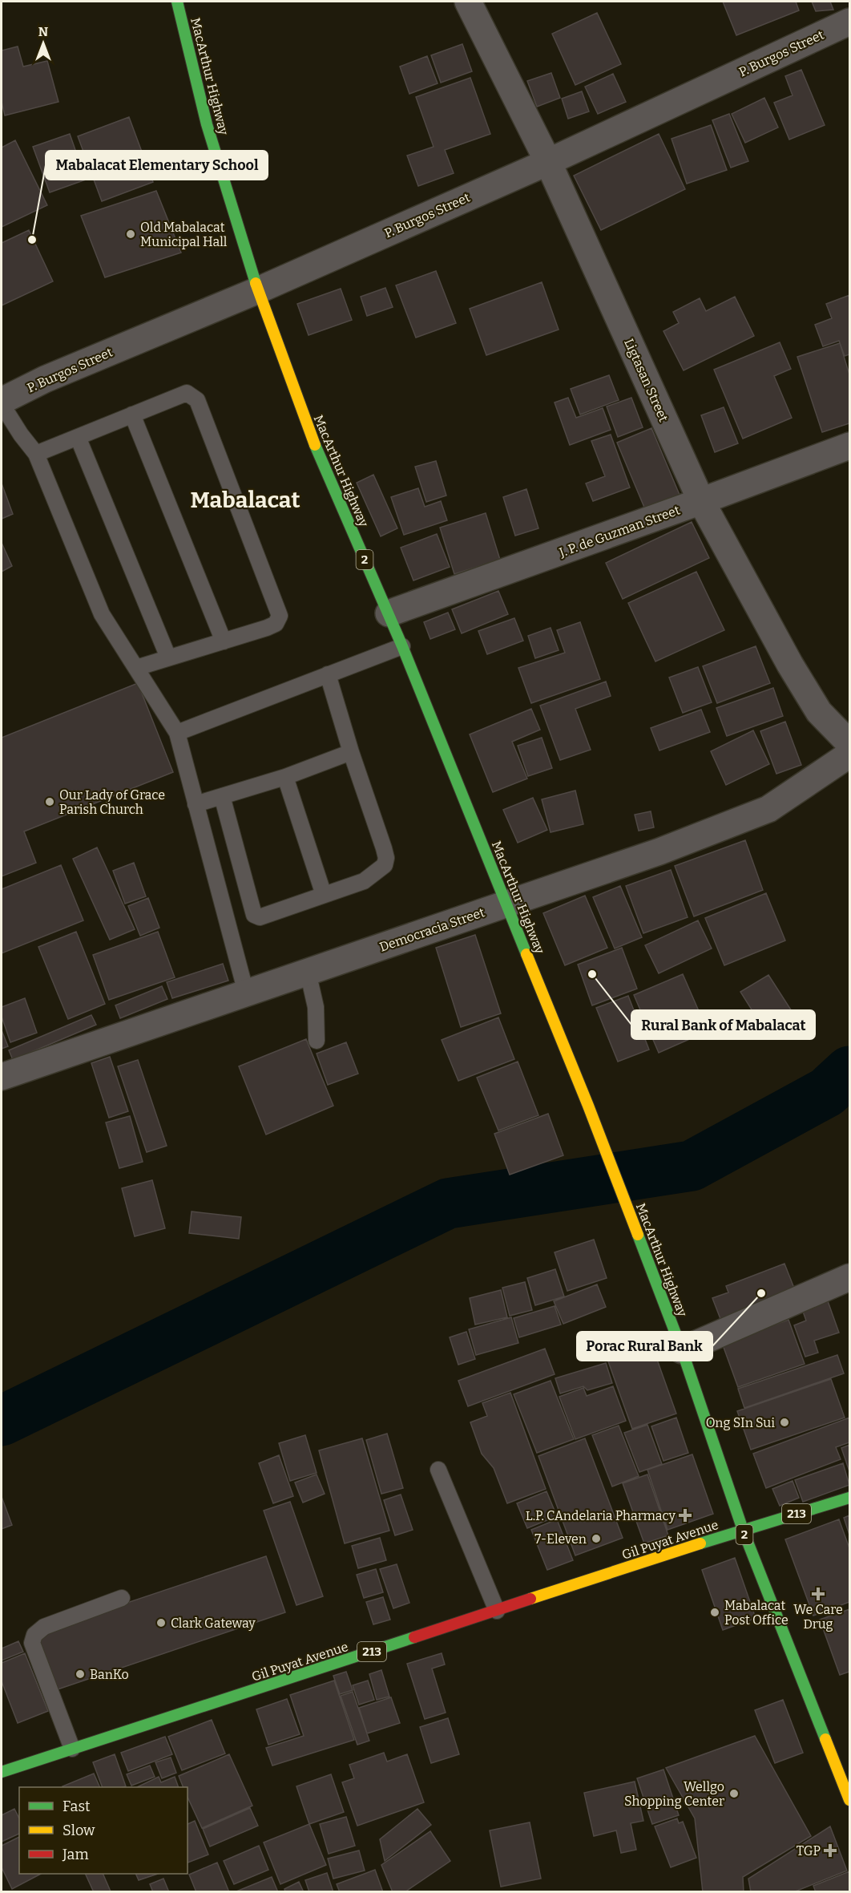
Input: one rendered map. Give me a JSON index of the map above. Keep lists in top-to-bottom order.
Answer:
{
  "streets": {
    "main road": [
      "MacArthur Highway",
      "2",
      "213",
      "Gil Puyat Avenue"
    ],
    "street": [
      "P. Burgos Street",
      "Ligtasan Street",
      "J. P. de Guzman Street",
      "Democracia Street"
    ]
  },
  "crossings": [
    ["P. Burgos Street", "MacArthur Highway"],
    ["P. Burgos Street", "Ligtasan Street"],
    ["MacArthur Highway", "J. P. de Guzman Street"],
    ["MacArthur Highway", "Democracia Street"],
    ["MacArthur Highway", "213"],
    ["MacArthur Highway", "Gil Puyat Avenue"],
    ["Ligtasan Street", "J. P. de Guzman Street"],
    ["213", "Gil Puyat Avenue"]
  ],
  "districts": ["Mabalacat"],
  "places": {
    "other": [
      "Old Mabalacat Municipal Hall",
      "Mabalacat Elementary School",
      "Our Lady of Grace Parish Church",
      "Rural Bank of Mabalacat",
      "Porac Rural Bank",
      "Ong SIn Sui",
      "7-Eleven",
      "Mabalacat Post Office",
      "Clark Gateway",
      "BanKo",
      "Wellgo Shopping Center"
    ],
    "health": ["L.P. CAndelaria Pharmacy", "We Care Drug", "TGP"]
  },
  "legend": ["Fast", "Slow", "Jam"],
  "north": "top"
}
